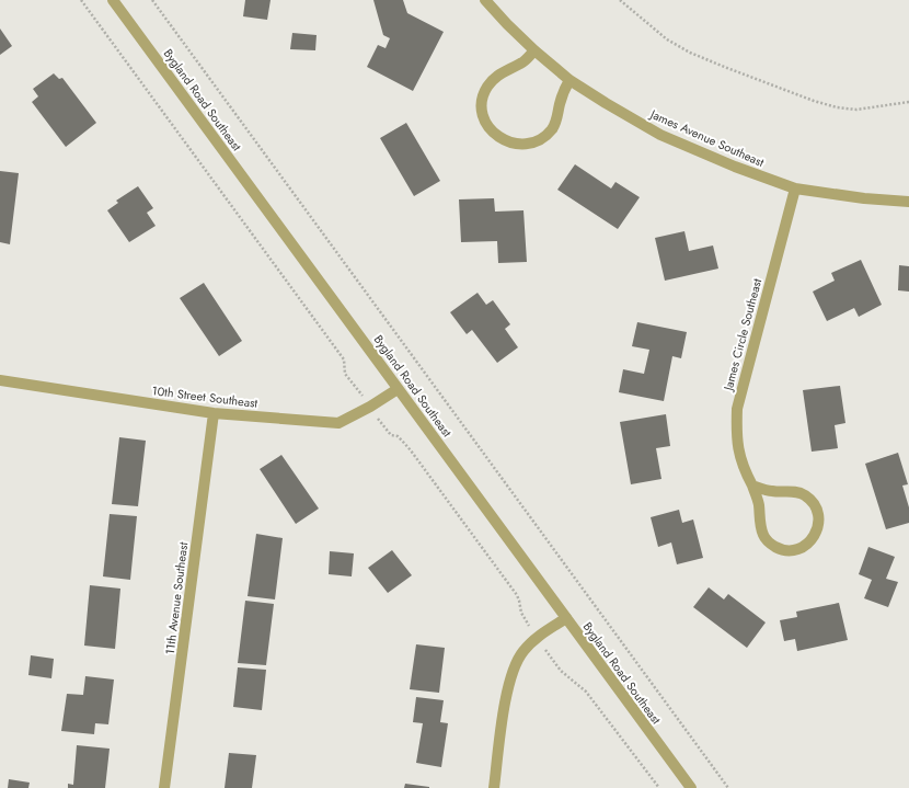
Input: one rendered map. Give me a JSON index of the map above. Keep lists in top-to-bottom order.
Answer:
{
  "streets": {
    "street": [
      "Bygland Road Southeast",
      "James Avenue Southeast",
      "James Circle Southeast",
      "10th Street Southeast",
      "11th Avenue Southeast"
    ]
  },
  "crossings": [
    ["Bygland Road Southeast", "10th Street Southeast"],
    ["James Avenue Southeast", "James Circle Southeast"],
    ["10th Street Southeast", "11th Avenue Southeast"]
  ]
}
